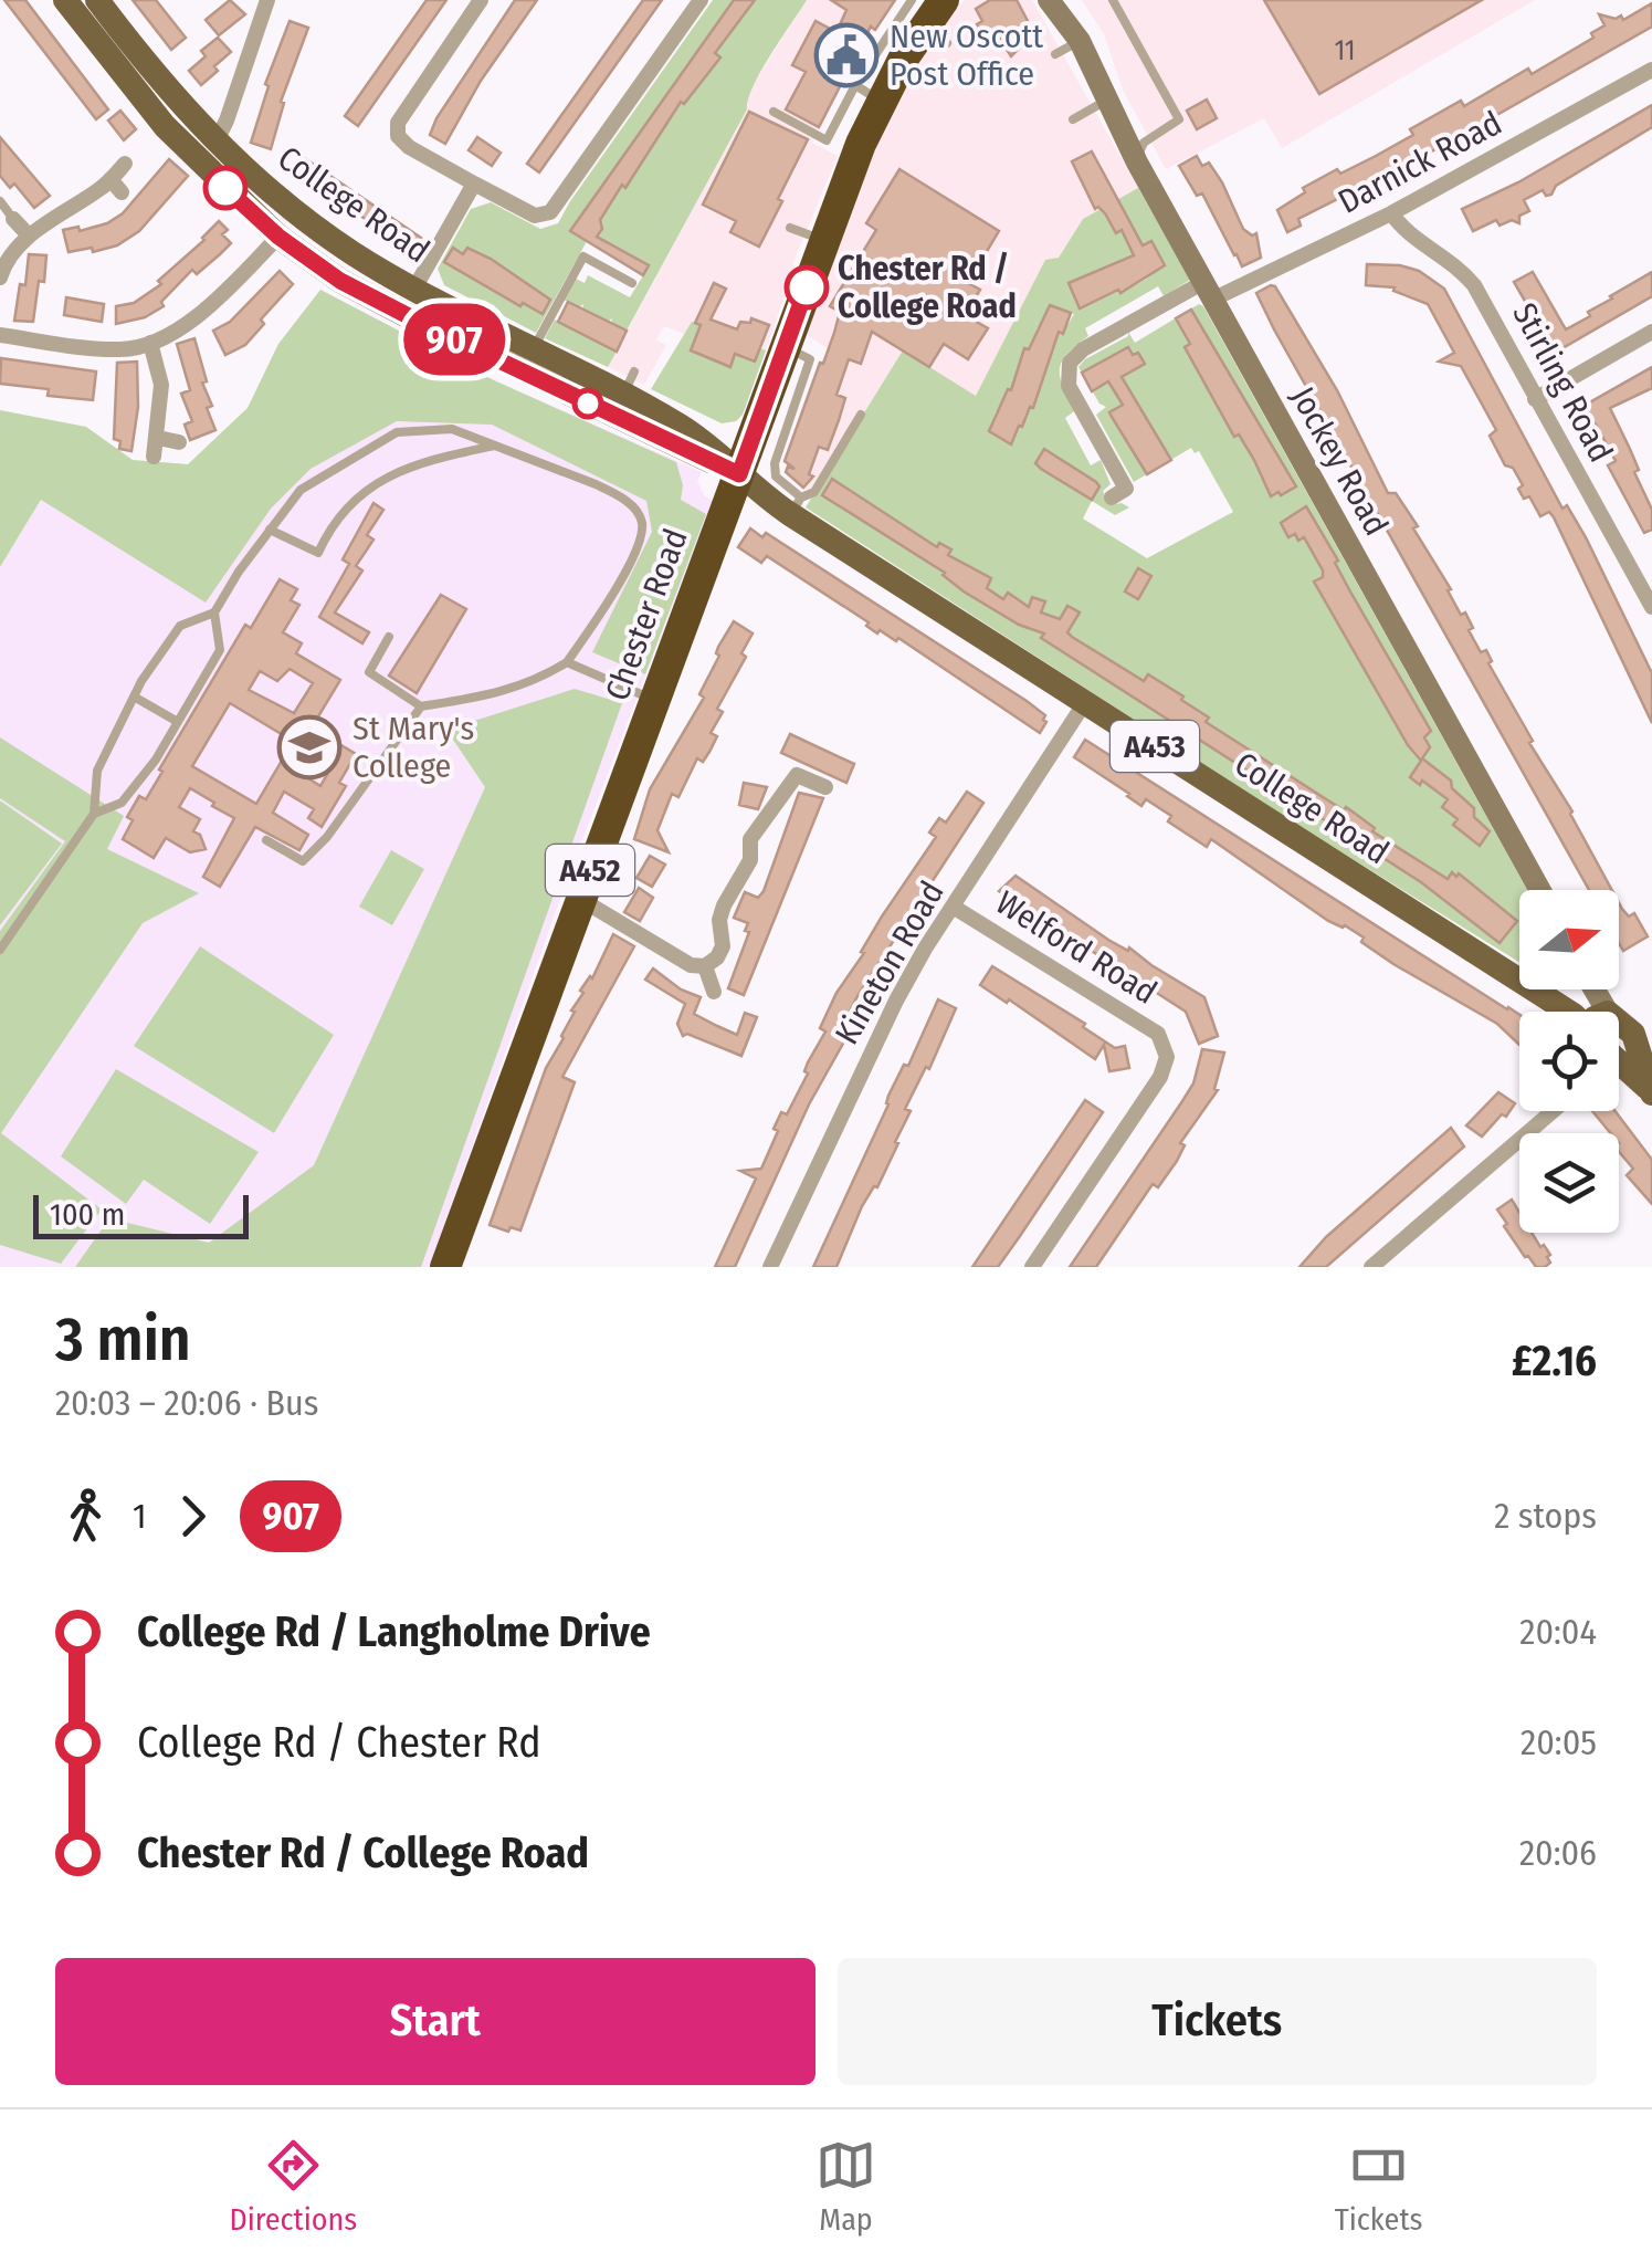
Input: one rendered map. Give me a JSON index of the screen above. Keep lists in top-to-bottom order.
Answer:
{
  "streets": {
    "highway": ["Chester Road", "A452"],
    "main road": ["College Road", "Jockey Road", "A453"],
    "street": [
      "Darnick Road",
      "Stirling Road",
      "Welford Road",
      "Kineton Road"
    ]
  },
  "crossings": [
    ["Darnick Road", "Stirling Road"],
    ["Darnick Road", "Jockey Road"],
    ["College Road", "Chester Road"],
    ["College Road", "Kineton Road"],
    ["Welford Road", "Kineton Road"]
  ],
  "places": {
    "public building": ["New Oscott Post Office"],
    "other": ["Chester Rd / College Road"],
    "school or university": ["St Mary's College"]
  },
  "lines": ["bus line 907"],
  "house_numbers": ["11"],
  "scale_bar": "100 m",
  "north": "right",
  "page": {
    "on_map": "907",
    "scale": "100 m",
    "heading": ["3 min", "20:03 – 20:06 · Bus", "£2.16"],
    "legs": ["1", "907", "2 stops"],
    "list": [
      {
        "name": "College Rd / Langholme Drive",
        "value": "20:04"
      },
      {
        "name": "College Rd / Chester Rd",
        "value": "20:05"
      },
      {
        "name": "Chester Rd / College Road",
        "value": "20:06"
      }
    ],
    "buttons": ["Start", "Tickets"],
    "tabs": ["Directions", "Map", "Tickets"]
  }
}
